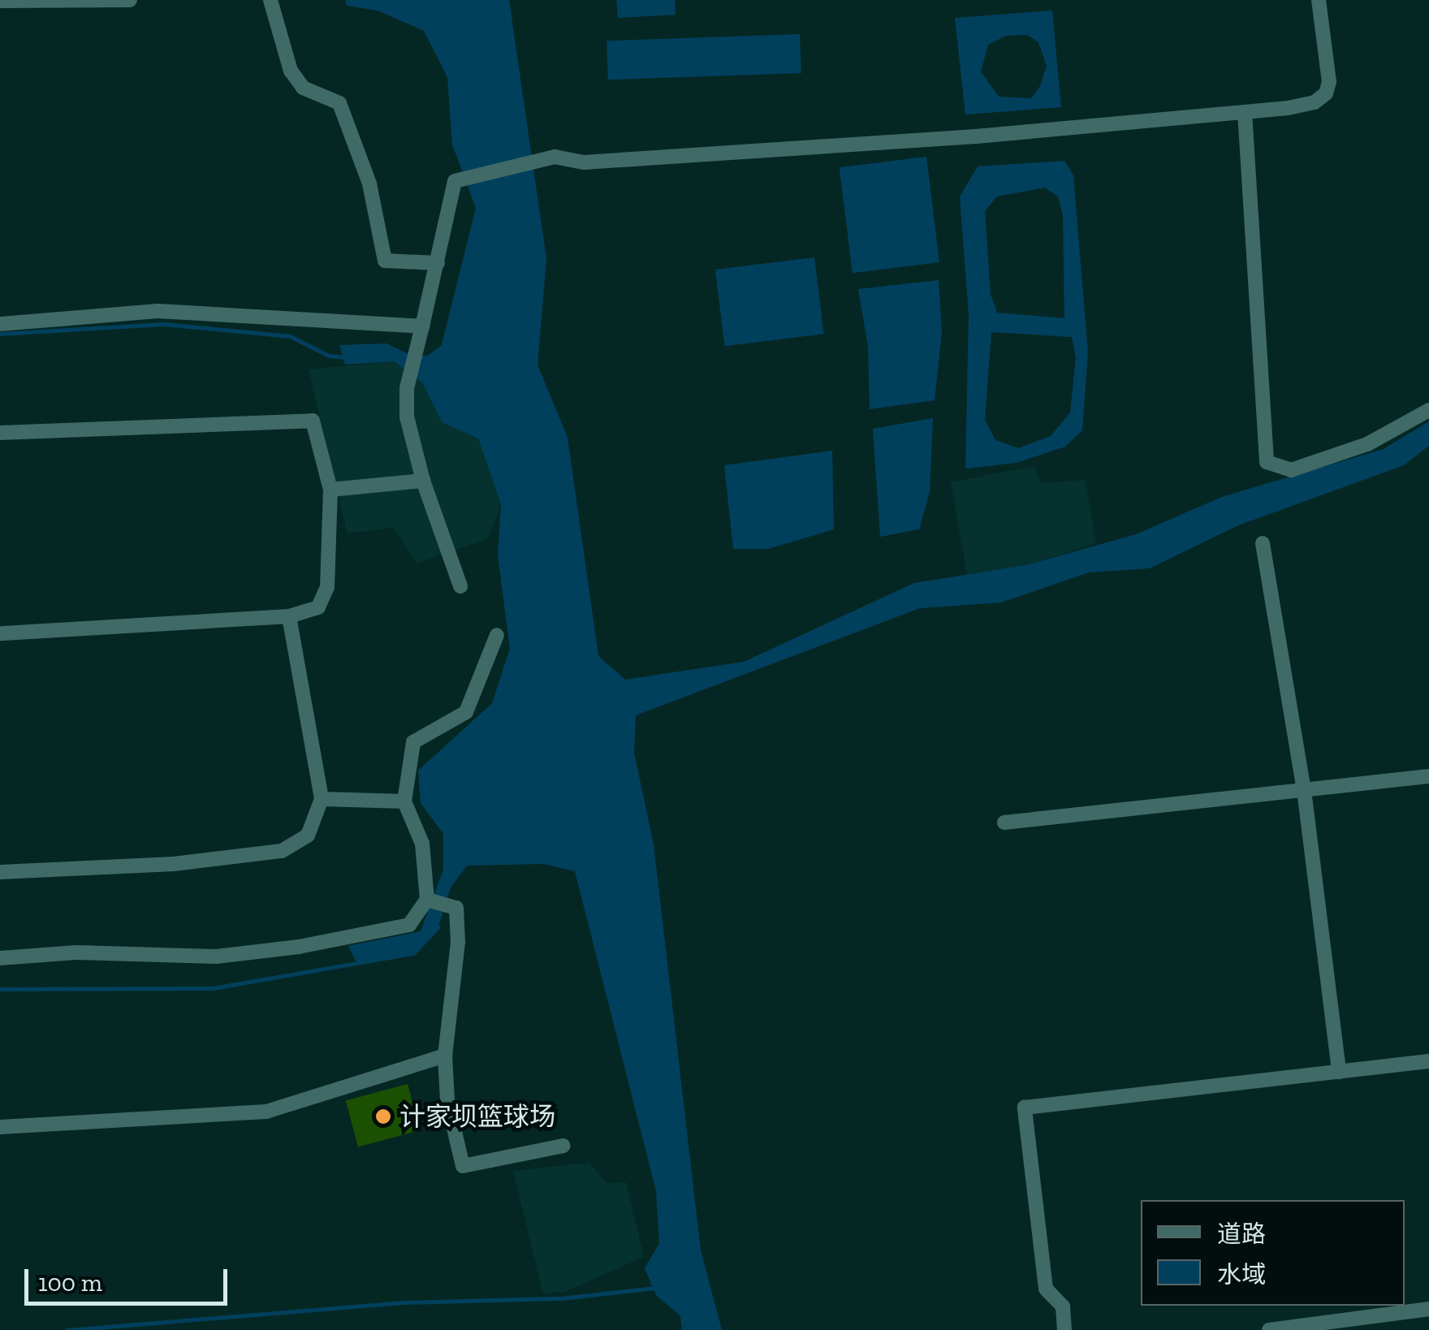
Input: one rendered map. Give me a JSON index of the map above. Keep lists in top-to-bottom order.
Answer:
{
  "places": ["计家坝篮球场"],
  "legend": ["道路", "水域"],
  "scale_bar": "100 m"
}
